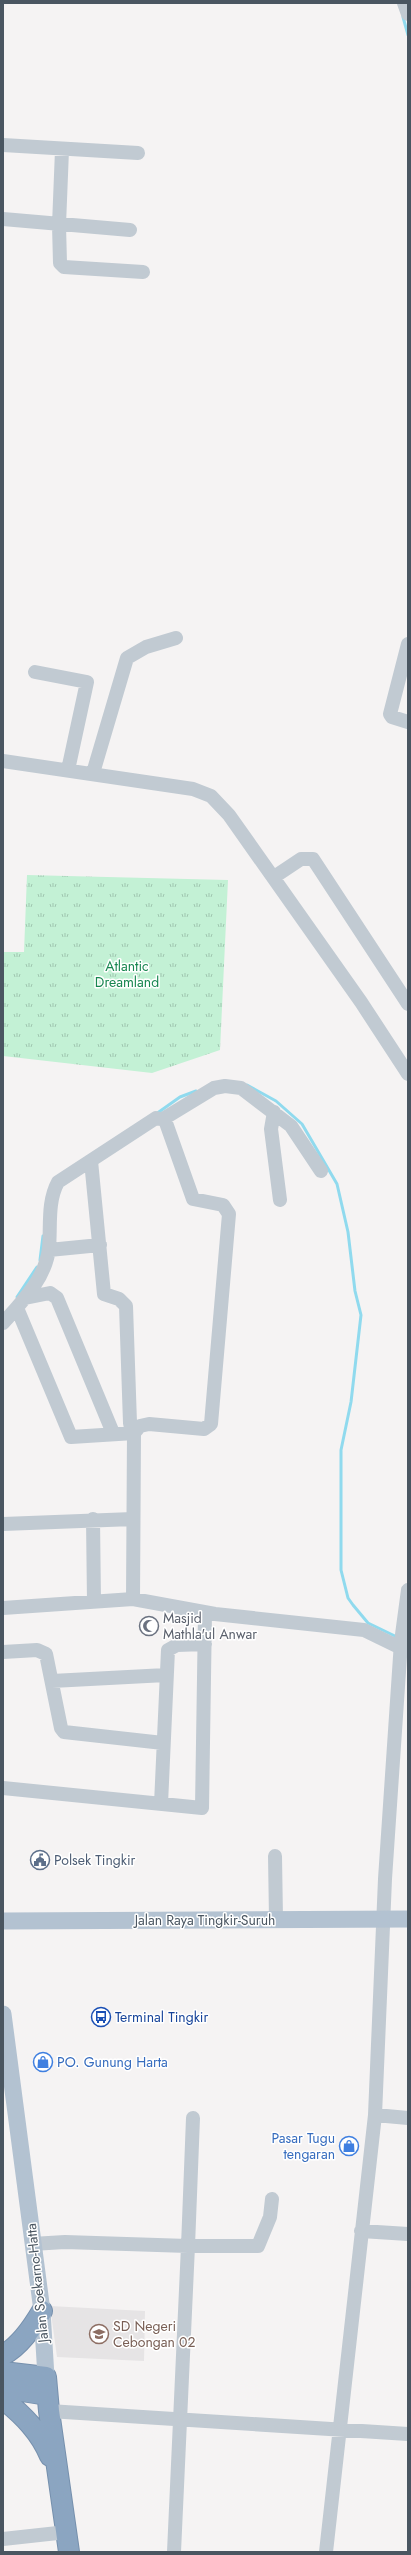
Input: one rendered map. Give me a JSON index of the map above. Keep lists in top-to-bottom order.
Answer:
{
  "streets": {
    "highway": ["Jalan Soekarno-Hatta"],
    "main road": ["Jalan Raya Tingkir-Suruh"]
  },
  "parks": ["Atlantic Dreamland"],
  "places": {
    "mosque": ["Masjid Mathla'ul Anwar"],
    "public building": ["Polsek Tingkir"],
    "bus stop": ["Terminal Tingkir"],
    "shop": ["PO. Gunung Harta", "Pasar Tugu tengaran"],
    "school or university": ["SD Negeri Cebongan 02"]
  }
}
